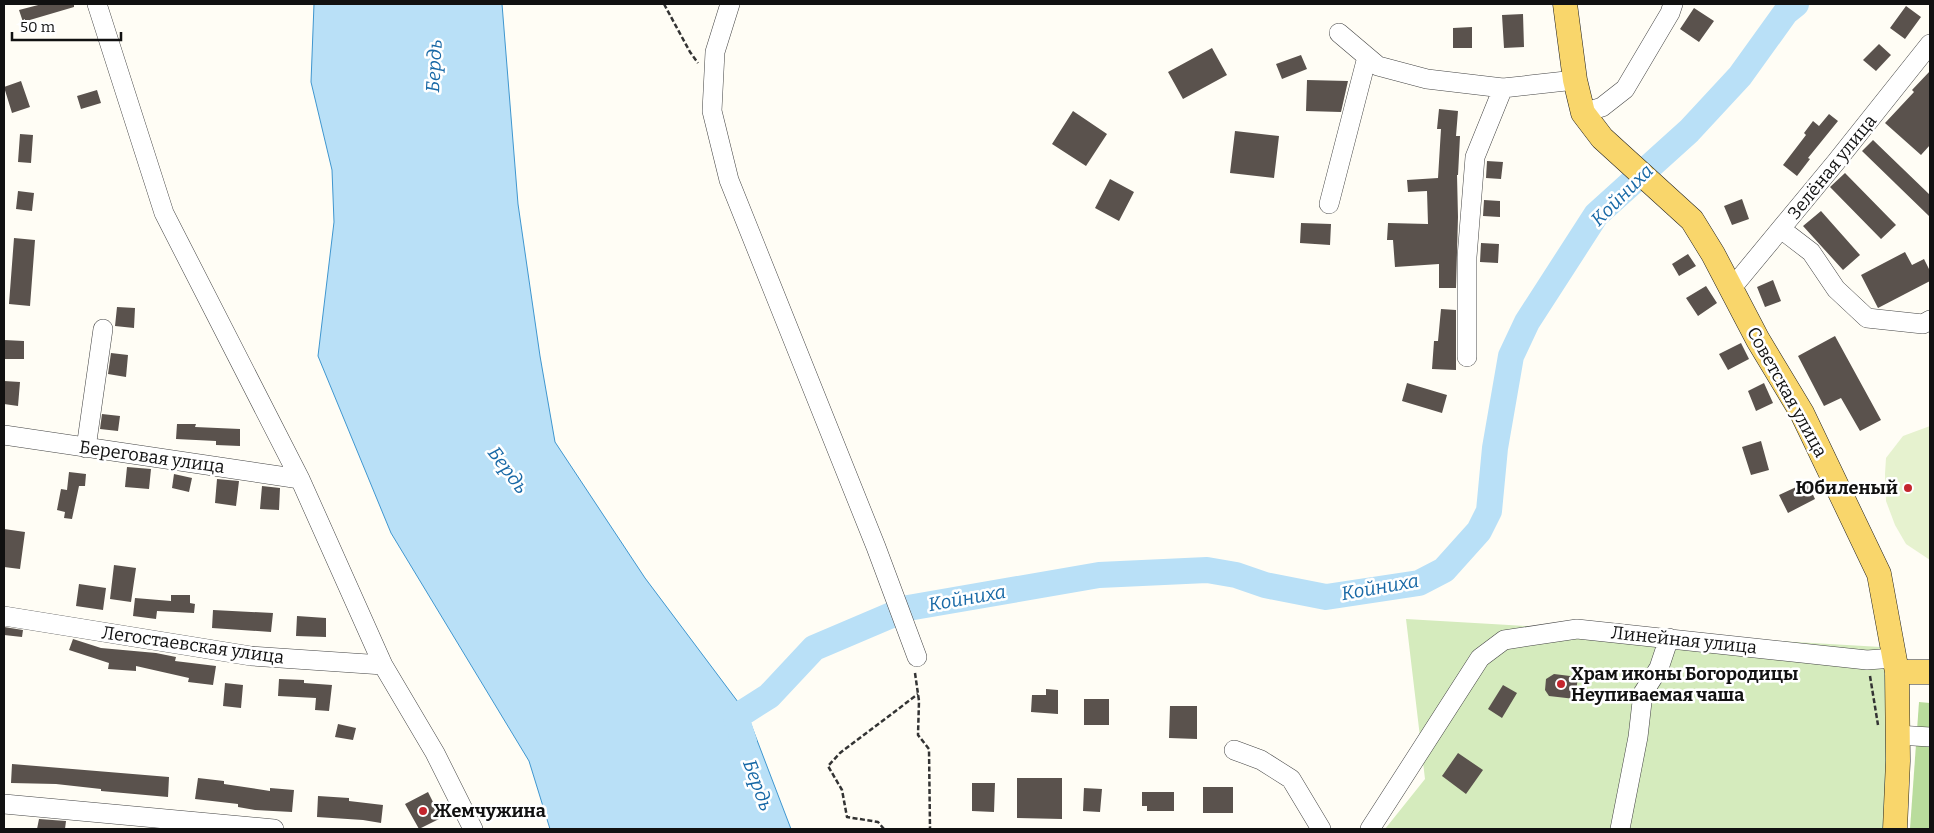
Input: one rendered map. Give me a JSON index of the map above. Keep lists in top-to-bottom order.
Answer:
{
  "streets": {
    "main road": ["Советская улица", "Линейная улица"],
    "street": ["Зелёная улица", "Береговая улица", "Легостаевская улица"]
  },
  "crossings": [
    ["Зелёная улица", "Советская улица"],
    ["Советская улица", "Линейная улица"]
  ],
  "water": ["Бердь", "Койниха"],
  "places": ["Юбиленый", "Храм иконы Богородицы Неупиваемая чаша", "Жемчужина"],
  "scale_bar": "50 m"
}
